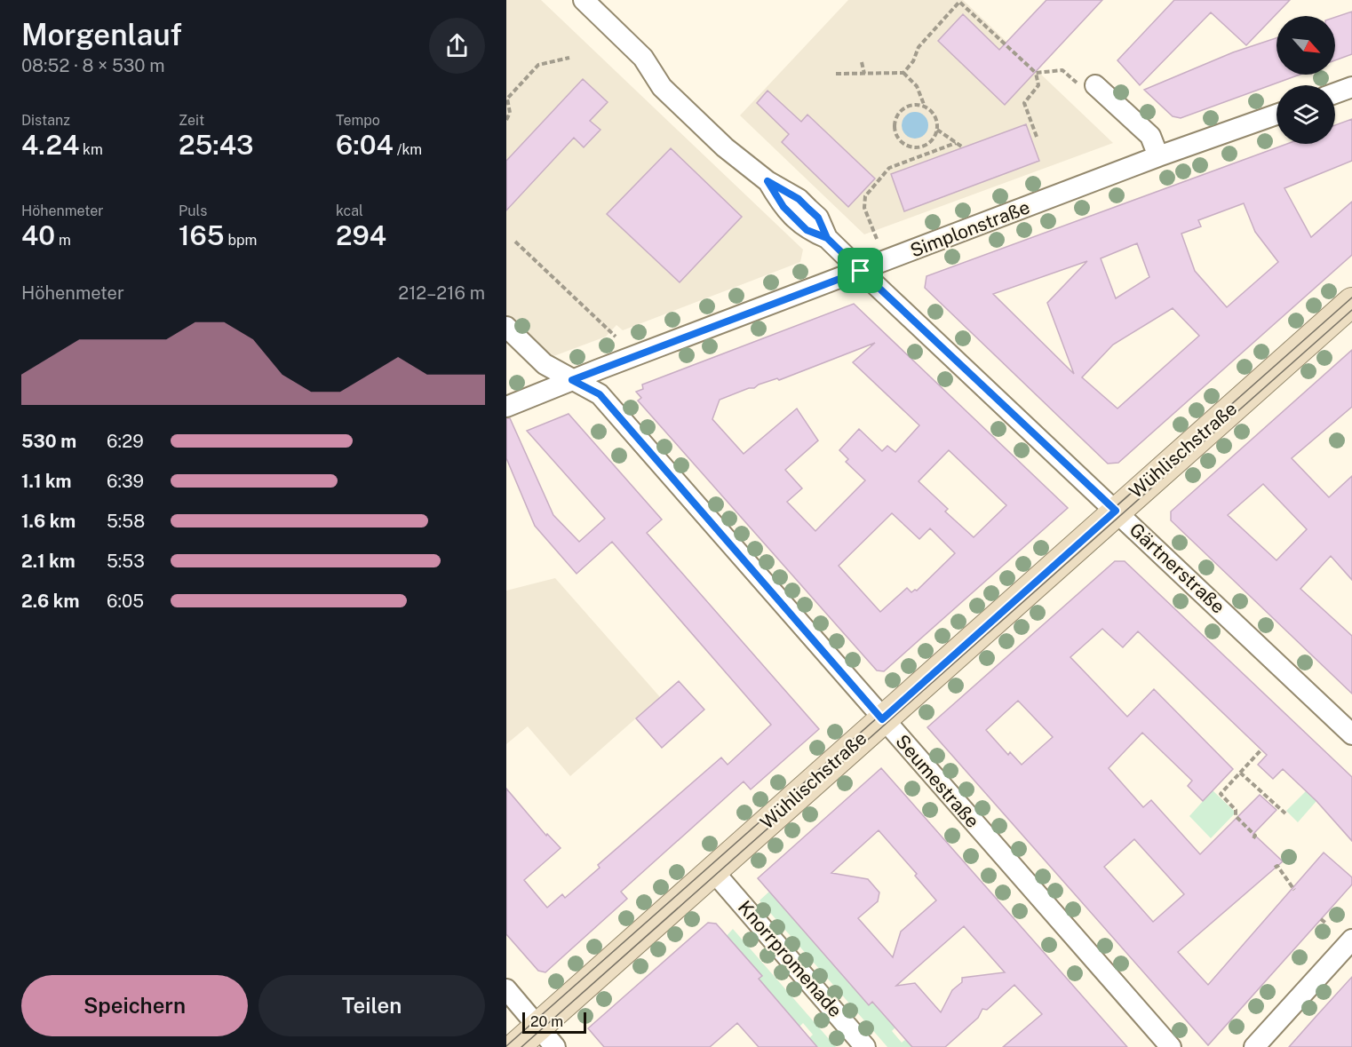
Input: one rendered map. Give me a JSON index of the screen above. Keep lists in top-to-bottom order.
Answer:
{
  "streets": {
    "street": [
      "Simplonstraße",
      "Wühlischstraße",
      "Gärtnerstraße",
      "Seumestraße",
      "Knorrpromenade"
    ]
  },
  "crossings": [
    ["Simplonstraße", "Gärtnerstraße"],
    ["Simplonstraße", "Seumestraße"],
    ["Wühlischstraße", "Gärtnerstraße"],
    ["Wühlischstraße", "Seumestraße"],
    ["Wühlischstraße", "Knorrpromenade"]
  ],
  "scale_bar": "20 m",
  "north": "bottom right",
  "page": {
    "heading": ["Morgenlauf", "08:52 · 8 × 530 m"],
    "stats": [
      ["Distanz", "4.24 km"],
      ["Zeit", "25:43"],
      ["Tempo", "6:04 /km"],
      ["Höhenmeter", "40 m"],
      ["Puls", "165 bpm"],
      ["kcal", "294"]
    ],
    "chart": ["Höhenmeter", "212–216 m"],
    "list": [
      {
        "name": "530 m",
        "note": "6:29"
      },
      {
        "name": "1.1 km",
        "note": "6:39"
      },
      {
        "name": "1.6 km",
        "note": "5:58"
      },
      {
        "name": "2.1 km",
        "note": "5:53"
      },
      {
        "name": "2.6 km",
        "note": "6:05"
      }
    ],
    "buttons": ["Speichern", "Teilen"],
    "scale": "20 m"
  }
}
